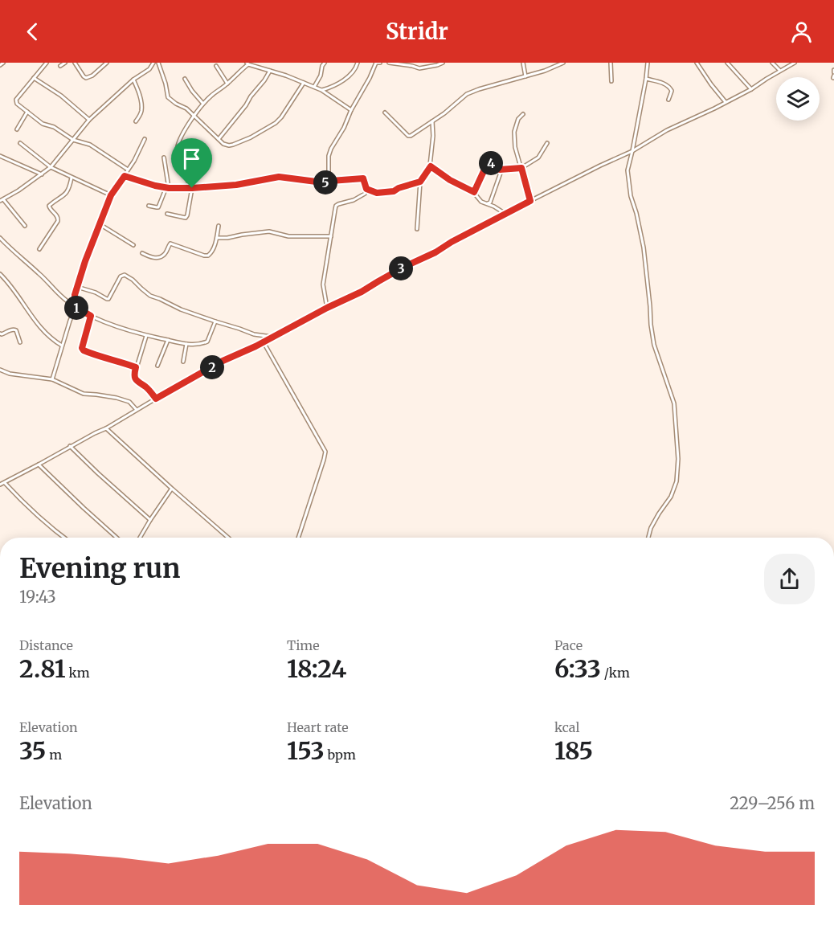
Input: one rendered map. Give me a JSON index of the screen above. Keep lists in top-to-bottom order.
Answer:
{
  "page": {
    "header": "Stridr",
    "pins": [
      "4",
      "5",
      "3",
      "1",
      "2"
    ],
    "heading": ["Evening run", "19:43"],
    "stats": [
      ["Distance", "2.81 km"],
      ["Time", "18:24"],
      ["Pace", "6:33 /km"],
      ["Elevation", "35 m"],
      ["Heart rate", "153 bpm"],
      ["kcal", "185"]
    ],
    "chart": ["Elevation", "229–256 m"]
  }
}
